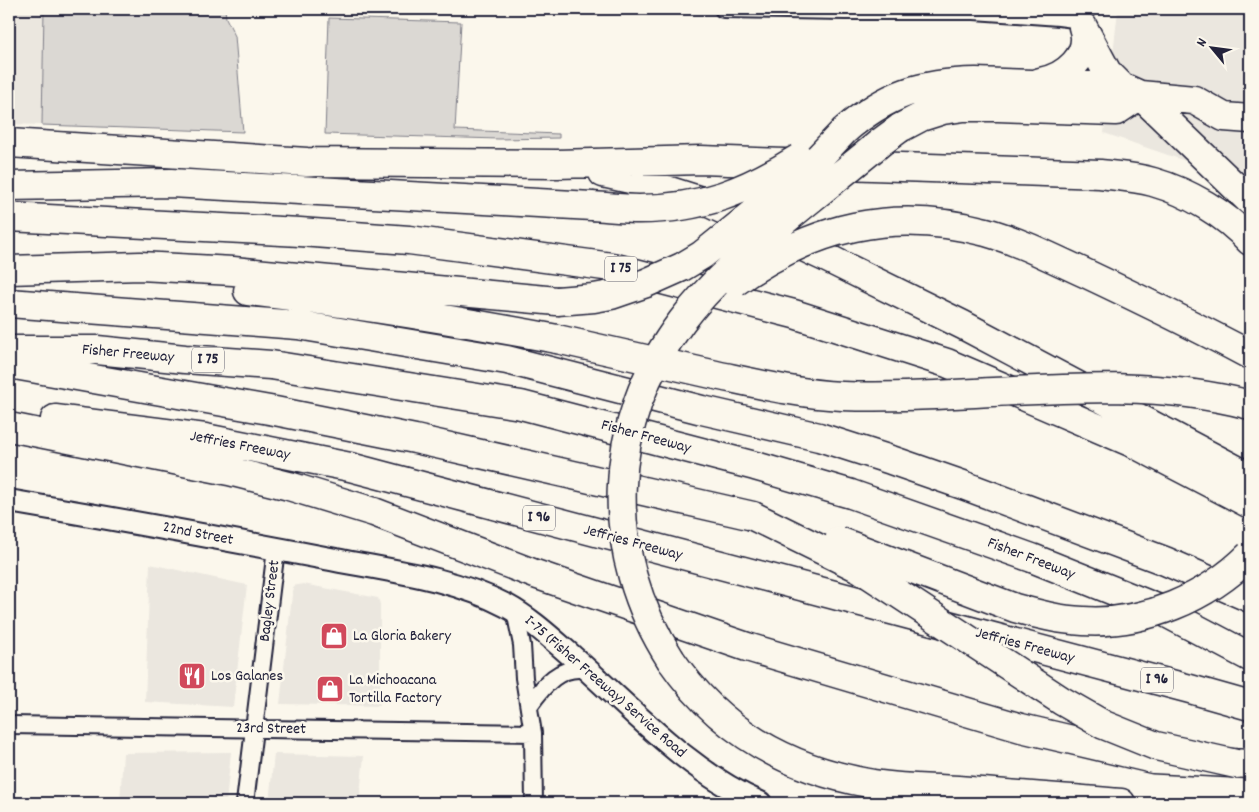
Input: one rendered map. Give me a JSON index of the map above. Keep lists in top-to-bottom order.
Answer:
{
  "streets": {
    "highway": [
      "I 75",
      "Fisher Freeway",
      "Jeffries Freeway",
      "I 96"
    ],
    "street": [
      "22nd Street",
      "Bagley Street",
      "I-75 (Fisher Freeway) Service Road",
      "23rd Street"
    ]
  },
  "crossings": [
    ["22nd Street", "Bagley Street"],
    ["22nd Street", "I-75 (Fisher Freeway) Service Road"],
    ["Bagley Street", "23rd Street"]
  ],
  "places": {
    "shop": ["La Gloria Bakery", "La Michoacana Tortilla Factory"],
    "restaurant": ["Los Galanes"]
  },
  "north": "top left"
}
